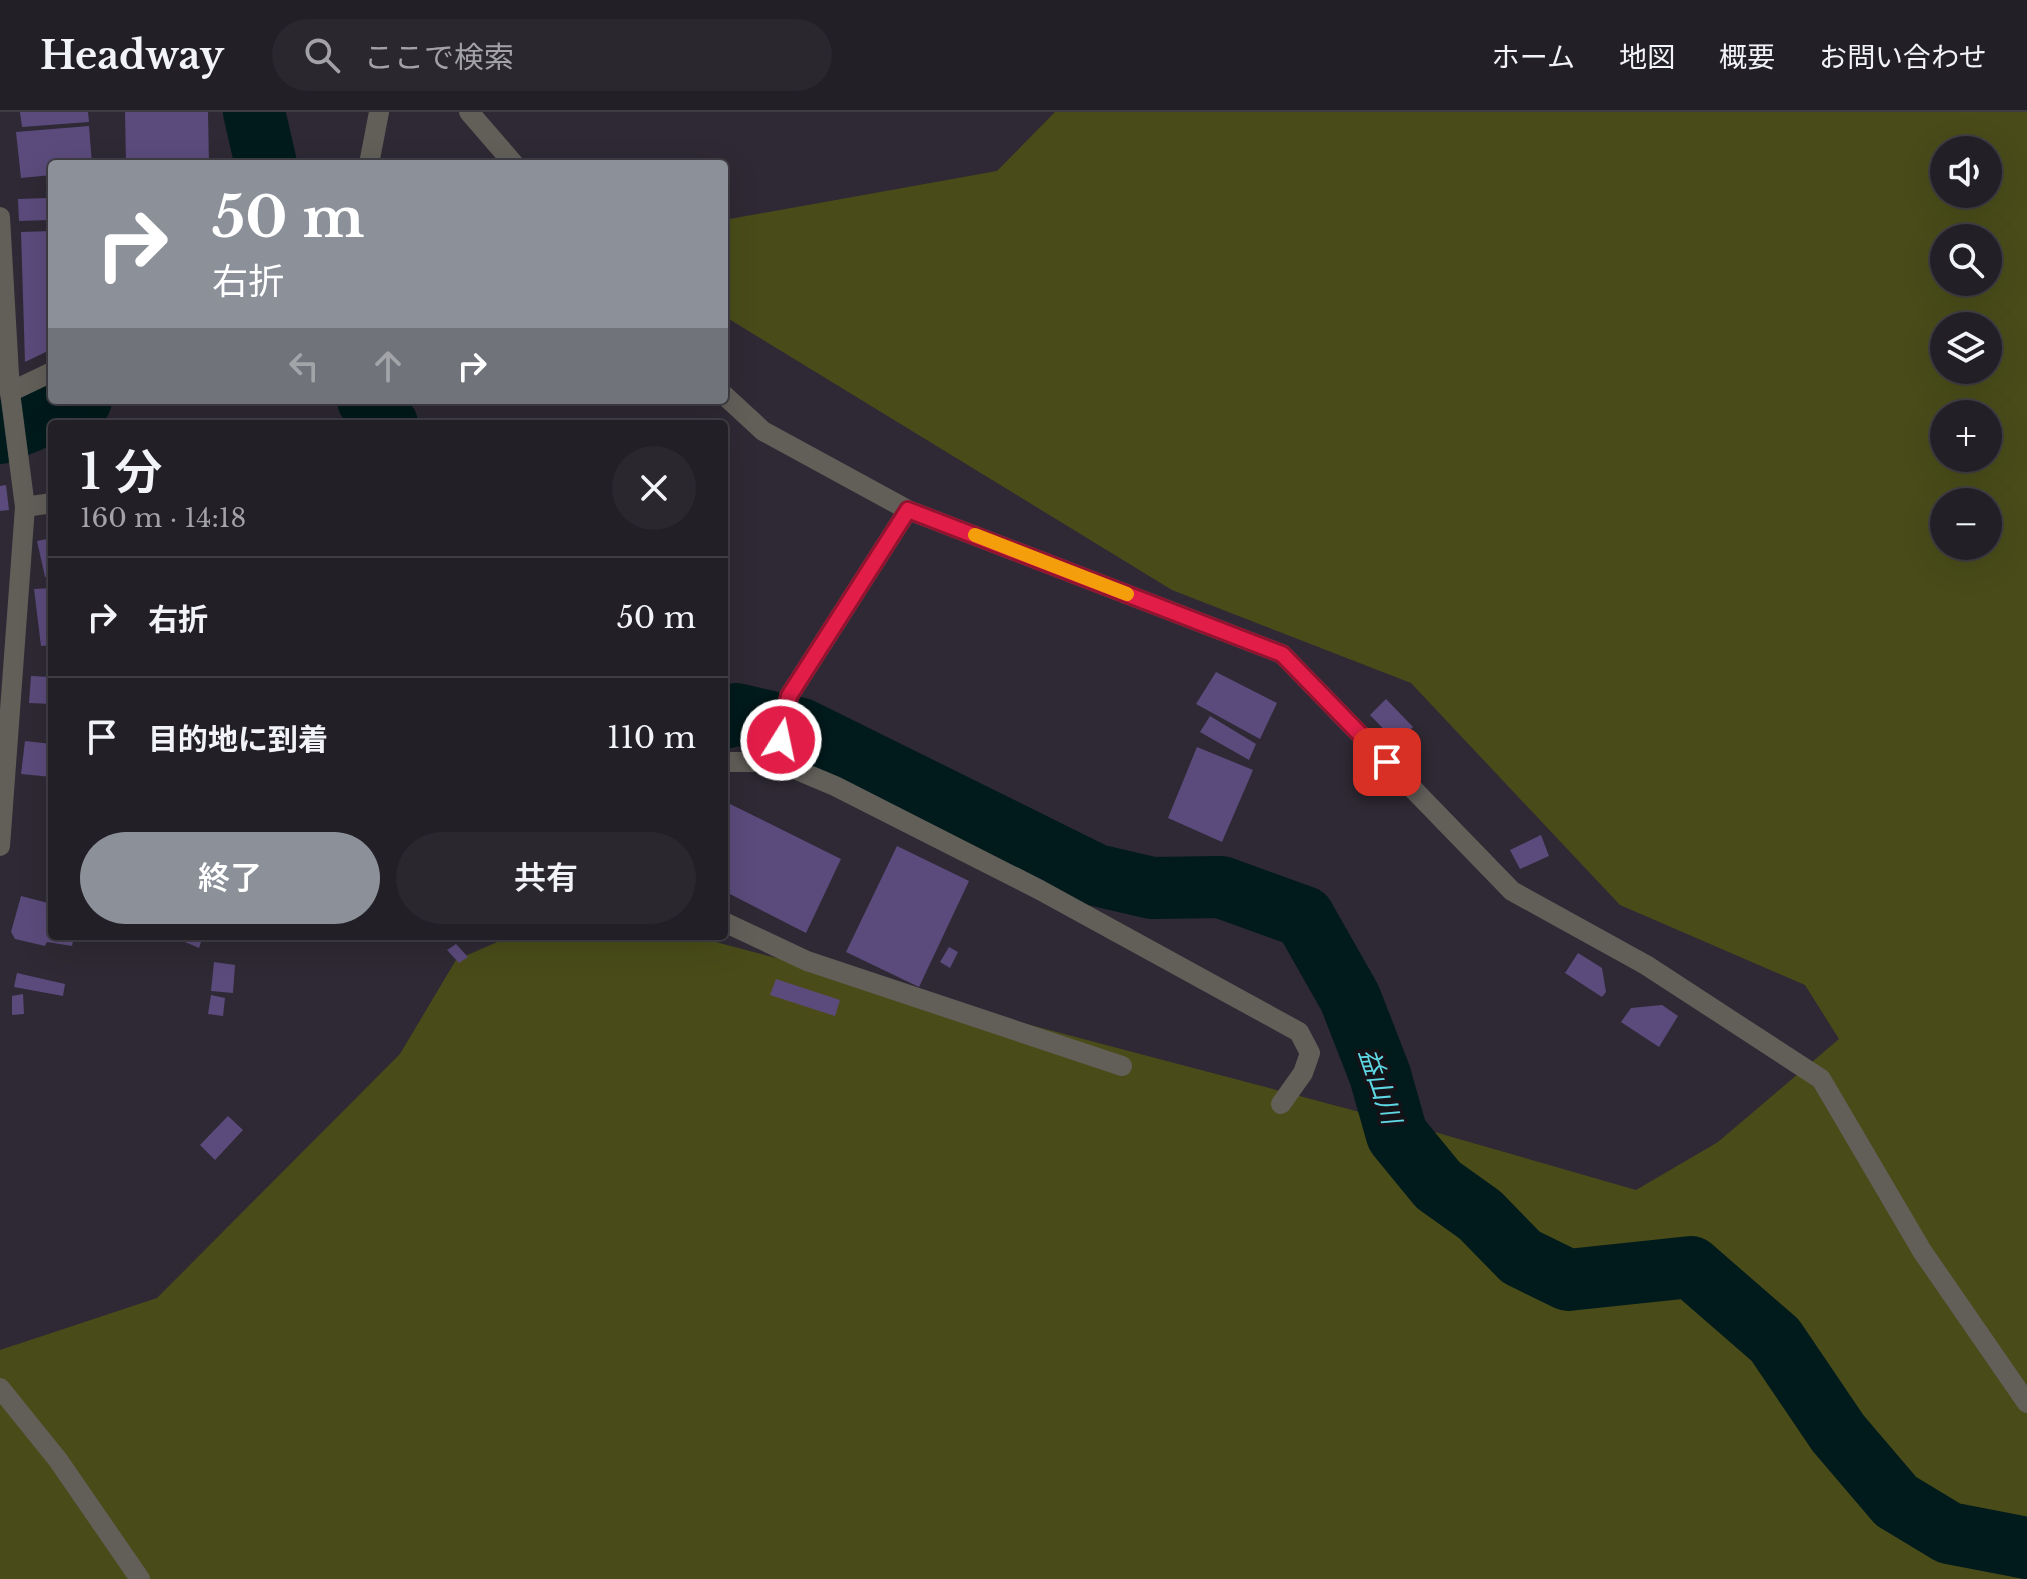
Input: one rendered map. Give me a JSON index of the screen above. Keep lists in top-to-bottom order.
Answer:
{
  "water": ["益山川"],
  "page": {
    "header": "Headway",
    "search": "ここで検索",
    "nav": [
      "ホーム",
      "地図",
      "概要",
      "お問い合わせ"
    ],
    "map_buttons": ["+", "−"],
    "turn": ["50 m", "右折"],
    "heading": ["1 分", "160 m · 14:18"],
    "list": [
      {
        "name": "右折",
        "value": "50 m"
      },
      {
        "name": "目的地に到着",
        "value": "110 m"
      }
    ],
    "buttons": ["終了", "共有"]
  }
}
